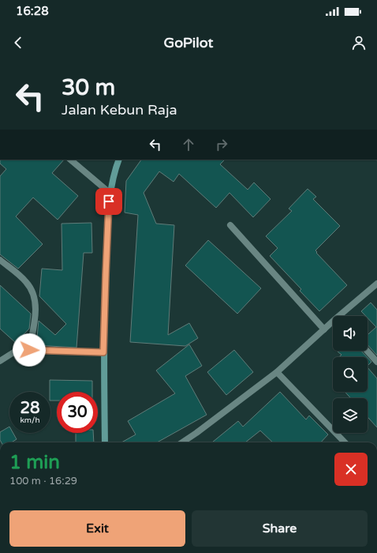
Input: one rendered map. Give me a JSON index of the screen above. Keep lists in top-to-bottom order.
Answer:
{
  "page": {
    "status": "16:28",
    "header": "GoPilot",
    "turn": ["30 m", "Jalan Kebun Raja"],
    "speed": "28 km/h",
    "limit": "30",
    "heading": ["1 min", "100 m · 16:29"],
    "buttons": ["Exit", "Share"]
  }
}
